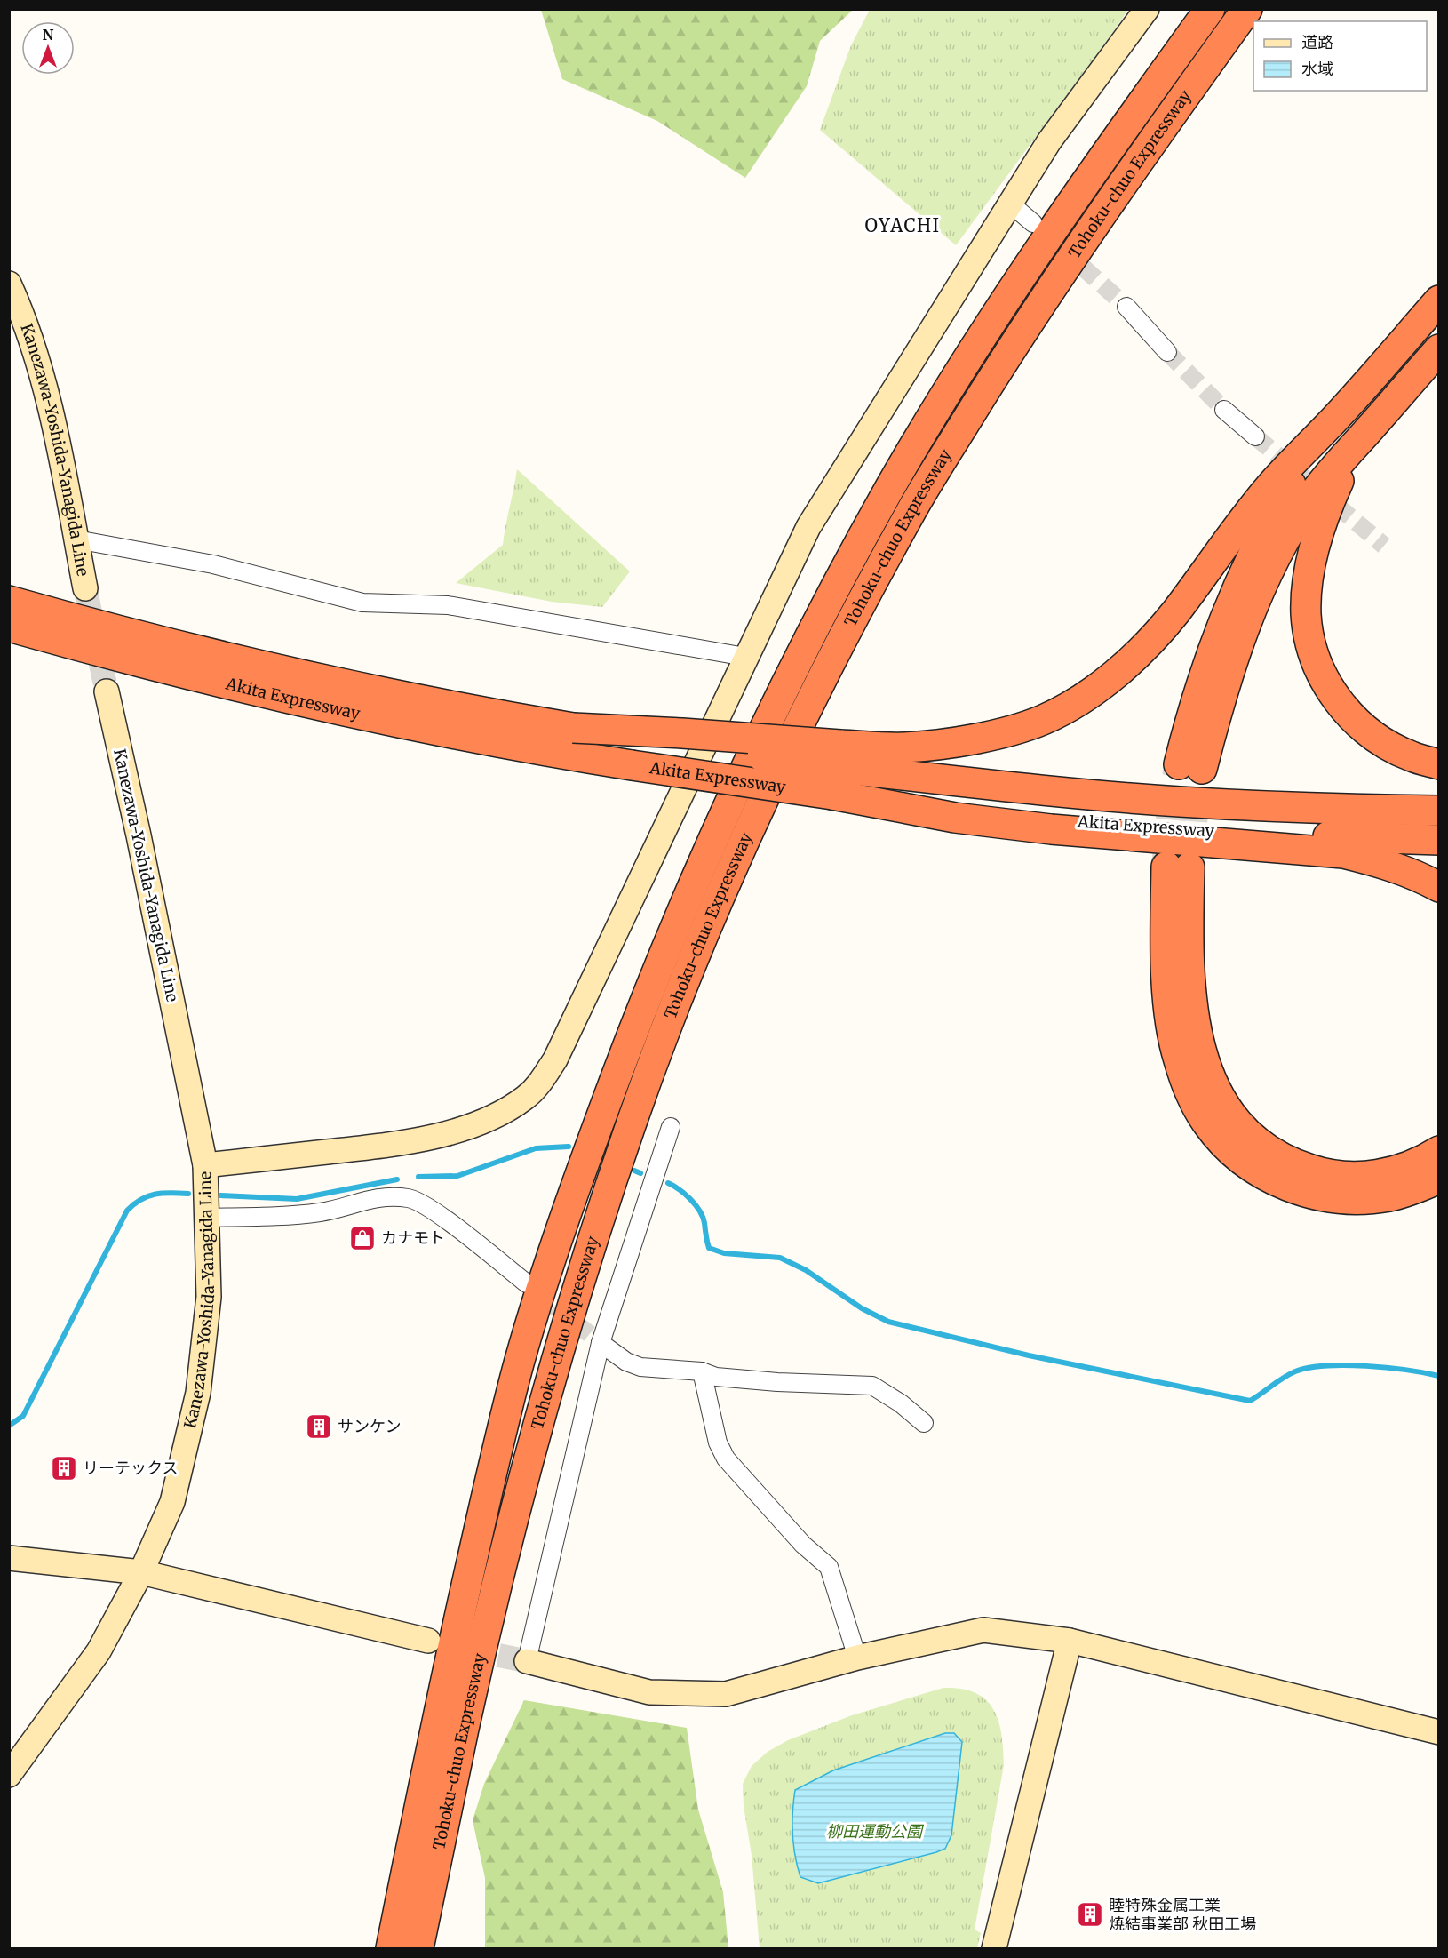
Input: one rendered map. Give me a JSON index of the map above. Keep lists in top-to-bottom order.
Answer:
{
  "streets": {
    "highway": ["Tohoku-chuo Expressway", "Akita Expressway"],
    "street": ["Kanezawa-Yoshida-Yanagida Line"]
  },
  "districts": ["OYACHI"],
  "parks": ["柳田運動公園"],
  "places": {
    "shop": ["カナモト"],
    "building": ["サンケン", "リーテックス", "睦特殊金属工業 焼結事業部 秋田工場"]
  },
  "legend": ["道路", "水域"],
  "north": "top"
}
